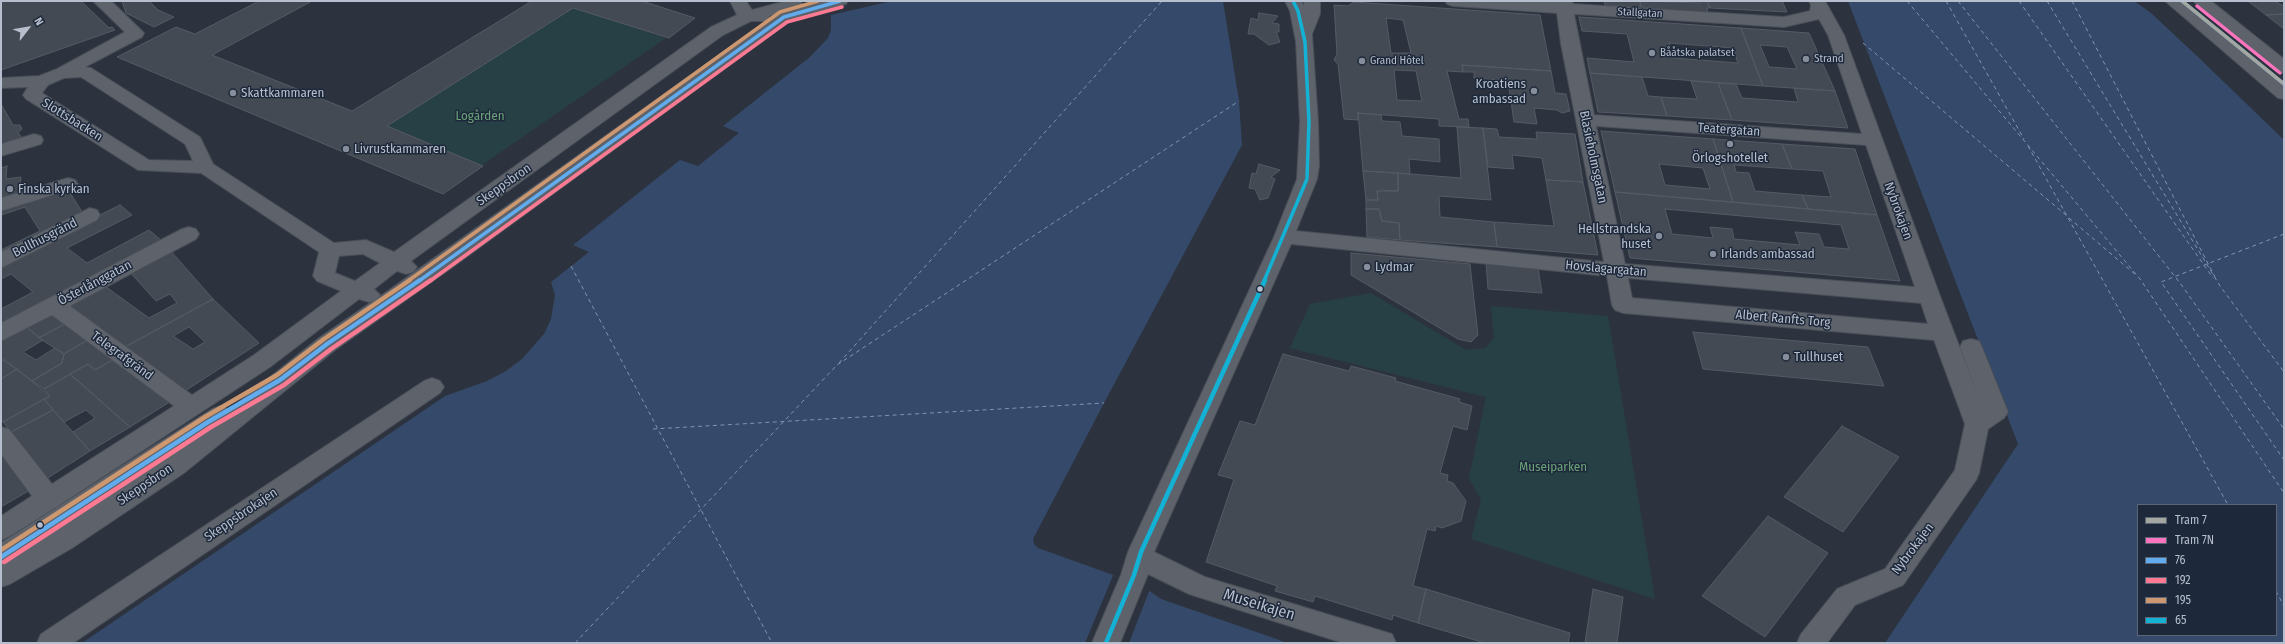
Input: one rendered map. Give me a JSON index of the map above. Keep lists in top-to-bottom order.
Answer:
{
  "streets": {
    "street": [
      "Stallgatan",
      "Slottsbacken",
      "Teatergatan",
      "Blasieholmsgatan",
      "Skeppsbron",
      "Nybrokajen",
      "Bollhusgränd",
      "Hovslagargatan",
      "Österlånggatan",
      "Albert Ranfts Torg",
      "Telegrafgränd",
      "Skeppsbrokajen",
      "Museikajen"
    ]
  },
  "crossings": [
    ["Stallgatan", "Blasieholmsgatan"],
    ["Stallgatan", "Nybrokajen"],
    ["Teatergatan", "Blasieholmsgatan"],
    ["Teatergatan", "Nybrokajen"],
    ["Blasieholmsgatan", "Hovslagargatan"],
    ["Blasieholmsgatan", "Albert Ranfts Torg"],
    ["Skeppsbron", "Telegrafgränd"],
    ["Nybrokajen", "Hovslagargatan"],
    ["Nybrokajen", "Albert Ranfts Torg"],
    ["Österlånggatan", "Telegrafgränd"]
  ],
  "parks": ["Logården", "Museiparken"],
  "places": [
    "Bååtska palatset",
    "Strand",
    "Grand Hôtel",
    "Kroatiens ambassad",
    "Skattkammaren",
    "Örlogshotellet",
    "Livrustkammaren",
    "Finska kyrkan",
    "Hellstrandska huset",
    "Irlands ambassad",
    "Lydmar",
    "Tullhuset"
  ],
  "lines": [
    "tram line 7",
    "transit line 76",
    "transit line 195",
    "transit line 65",
    "tram line 7N",
    "transit line 192"
  ],
  "legend": [
    "Tram 7",
    "Tram 7N",
    "76",
    "192",
    "195",
    "65"
  ],
  "north": "top right"
}
